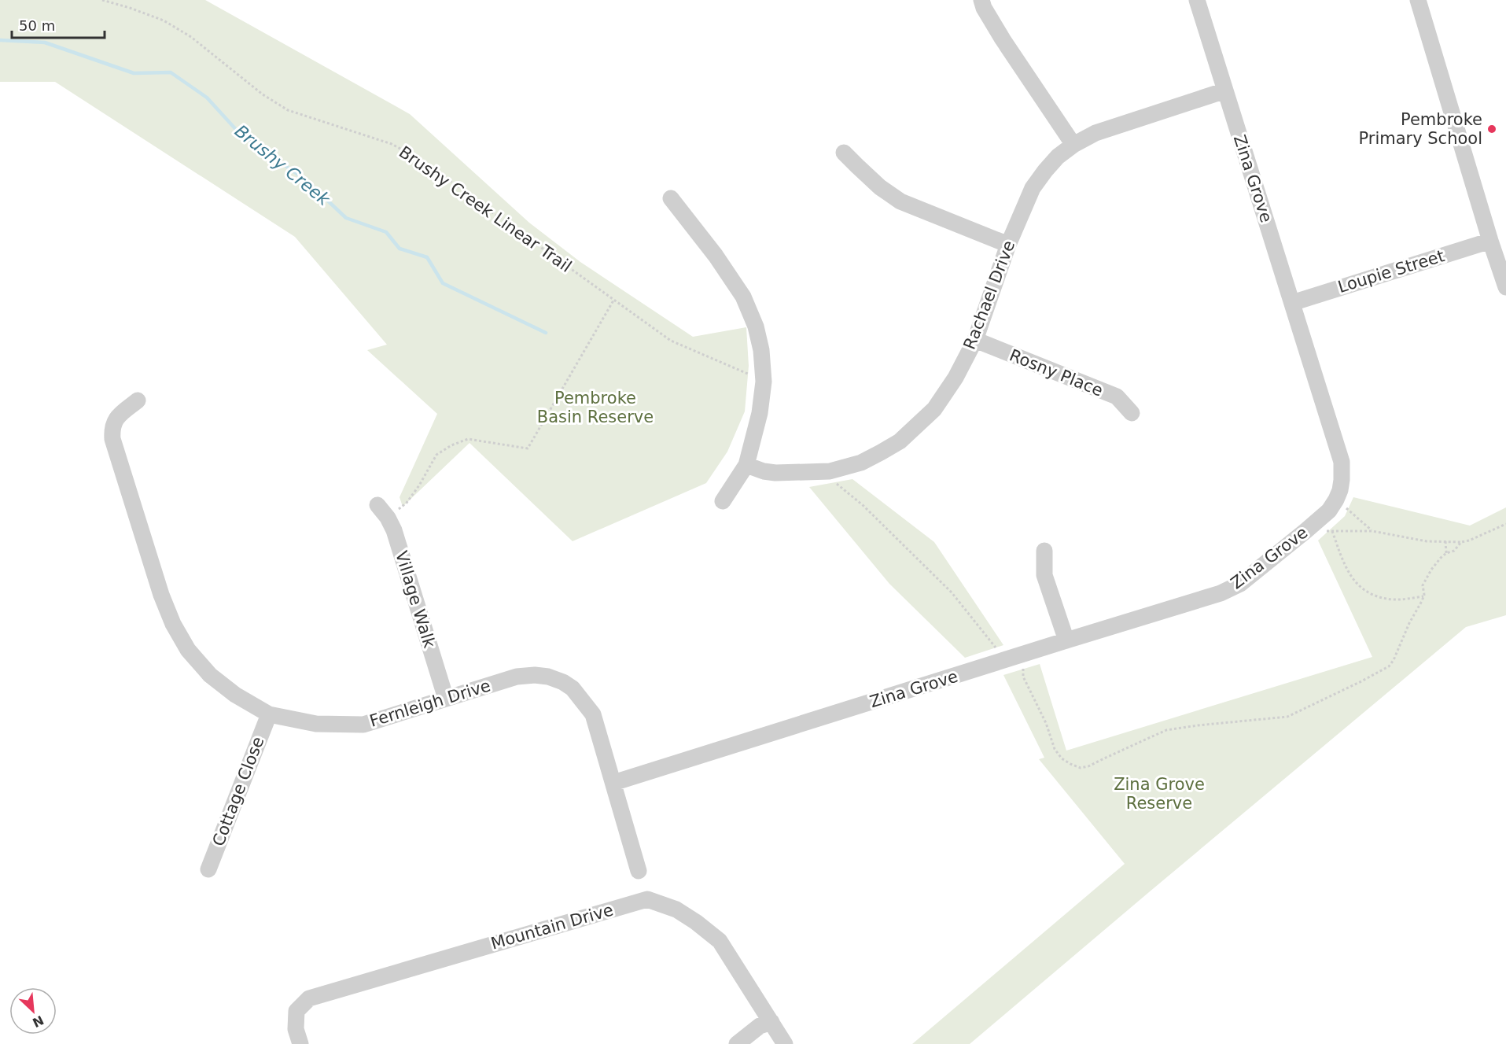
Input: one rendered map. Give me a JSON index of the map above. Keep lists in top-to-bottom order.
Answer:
{
  "streets": {
    "street": [
      "Zina Grove",
      "Loupie Street",
      "Rachael Drive",
      "Rosny Place",
      "Village Walk",
      "Fernleigh Drive",
      "Cottage Close",
      "Mountain Drive"
    ],
    "path": ["Brushy Creek Linear Trail"]
  },
  "crossings": [
    ["Zina Grove", "Loupie Street"],
    ["Zina Grove", "Rachael Drive"],
    ["Zina Grove", "Fernleigh Drive"],
    ["Rachael Drive", "Rosny Place"],
    ["Village Walk", "Fernleigh Drive"],
    ["Fernleigh Drive", "Cottage Close"]
  ],
  "water": ["Brushy Creek"],
  "parks": ["Pembroke Basin Reserve", "Zina Grove Reserve"],
  "places": ["Pembroke Primary School"],
  "scale_bar": "50 m",
  "north": "bottom right"
}
